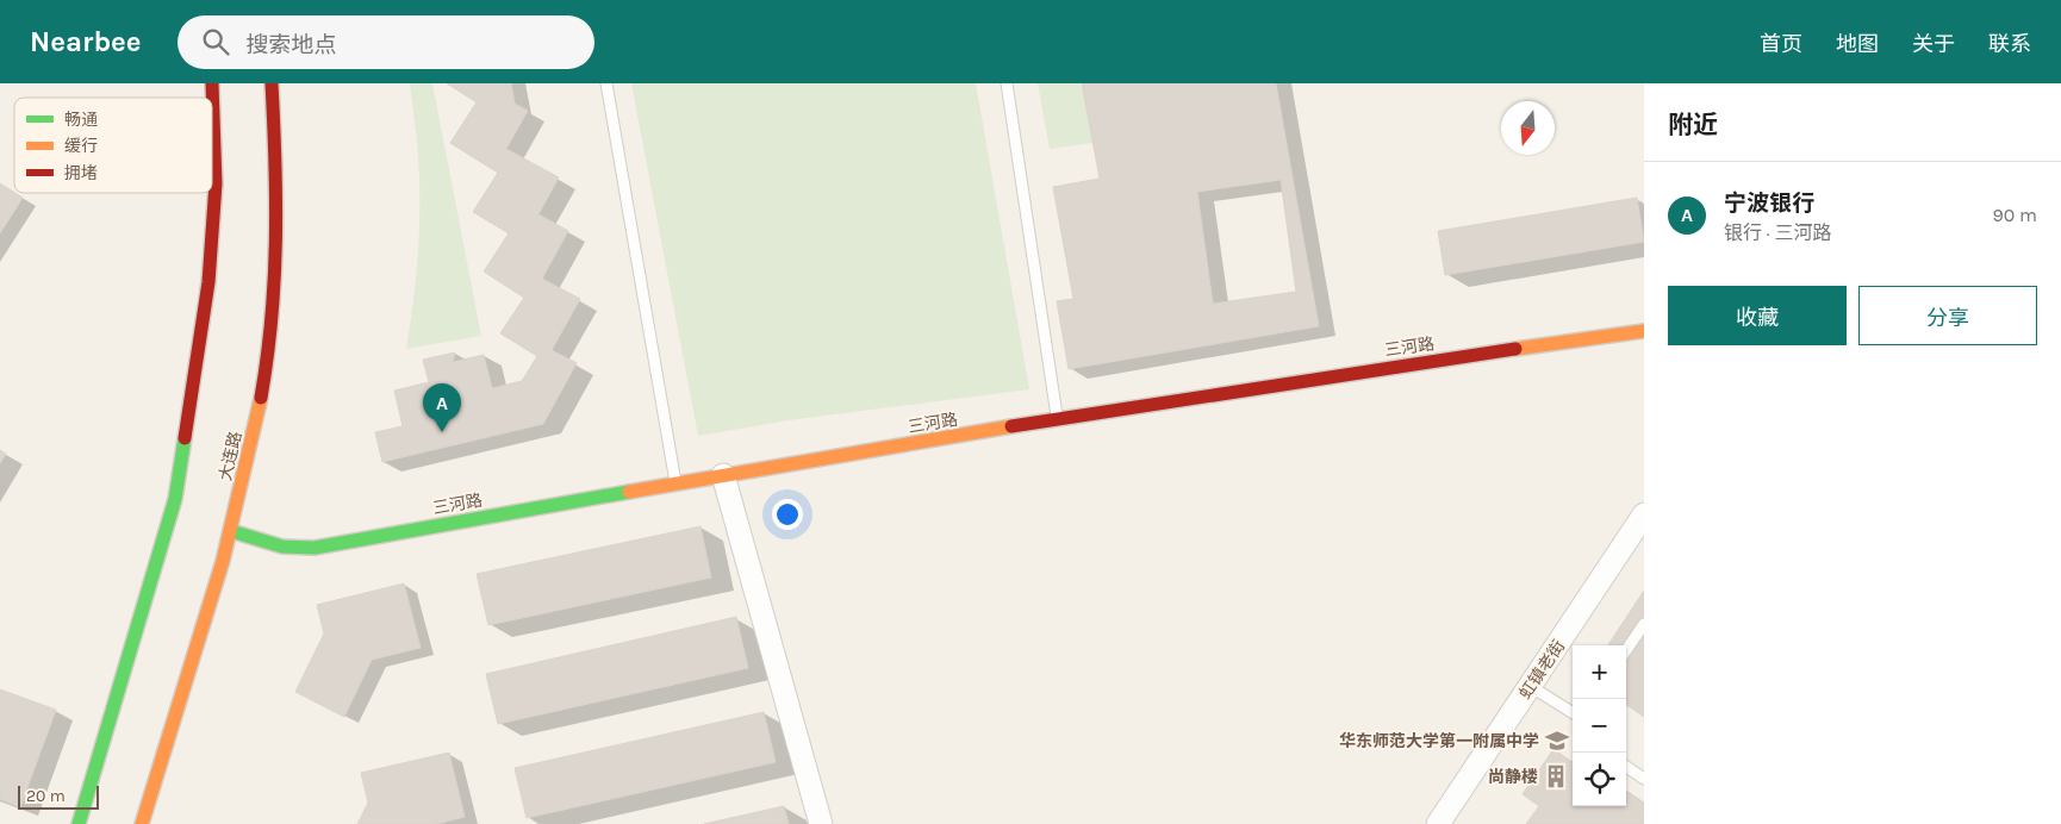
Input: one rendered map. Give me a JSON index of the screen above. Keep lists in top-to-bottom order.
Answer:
{
  "streets": {
    "main road": ["三河路", "大连路"],
    "street": ["虹镇老街"]
  },
  "crossings": [
    ["三河路", "大连路"]
  ],
  "places": {
    "school or university": ["华东师范大学第一附属中学"],
    "building": ["尚静楼"]
  },
  "legend": ["畅通", "缓行", "拥堵"],
  "scale_bar": "20 m",
  "north": "bottom",
  "page": {
    "header": "Nearbee",
    "search": "搜索地点",
    "nav": [
      "首页",
      "地图",
      "关于",
      "联系"
    ],
    "heading": "附近",
    "list": [
      {
        "mark": "A",
        "name": "宁波银行",
        "note": "银行 · 三河路",
        "value": "90 m"
      }
    ],
    "buttons": ["收藏", "分享"],
    "pins": "A",
    "map_buttons": ["+", "−"],
    "scale": "20 m"
  }
}
